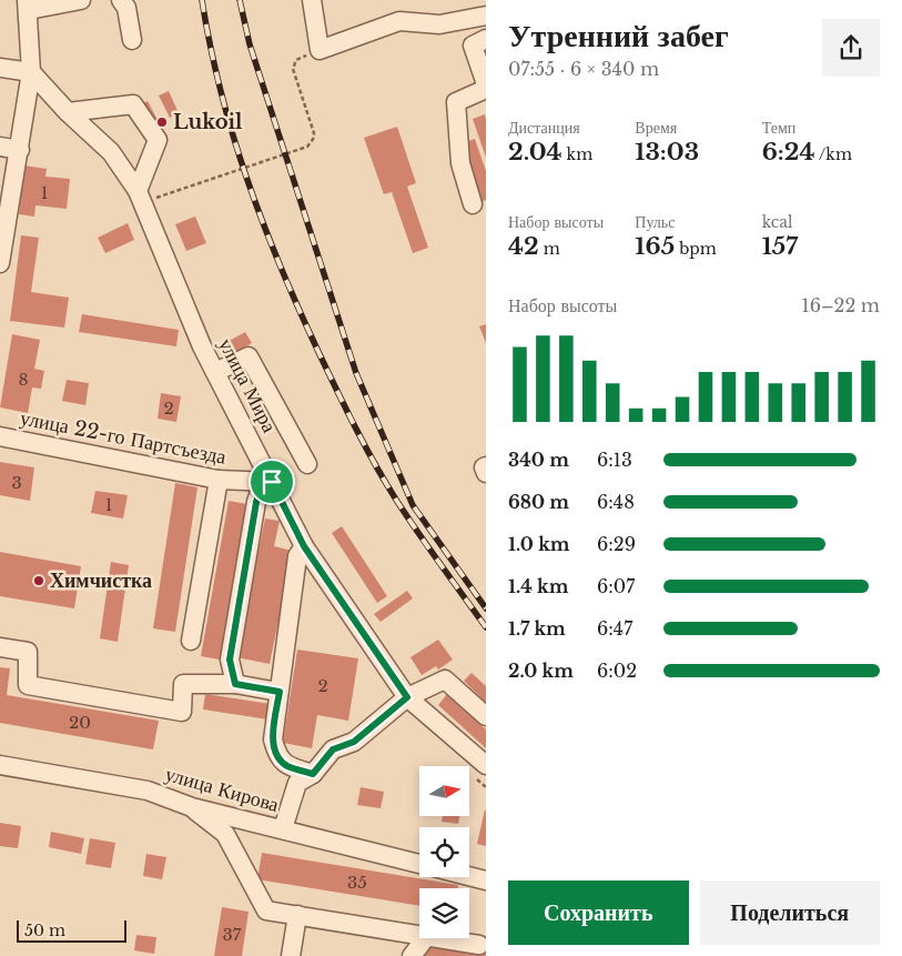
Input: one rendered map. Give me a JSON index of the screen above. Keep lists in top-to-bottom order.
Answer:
{
  "streets": {
    "street": ["улица Мира", "улица 22-го Партсъезда", "улица Кирова"]
  },
  "crossings": [
    ["улица Мира", "улица 22-го Партсъезда"]
  ],
  "places": ["Lukoil", "Химчистка"],
  "house_numbers": [
    "1",
    "8",
    "2",
    "3",
    "1",
    "2",
    "20",
    "35",
    "37"
  ],
  "scale_bar": "50 m",
  "north": "right",
  "page": {
    "heading": ["Утренний забег", "07:55 · 6 × 340 m"],
    "stats": [
      ["Дистанция", "2.04 km"],
      ["Время", "13:03"],
      ["Темп", "6:24 /km"],
      ["Набор высоты", "42 m"],
      ["Пульс", "165 bpm"],
      ["kcal", "157"]
    ],
    "chart": ["Набор высоты", "16–22 m"],
    "list": [
      {
        "name": "340 m",
        "note": "6:13"
      },
      {
        "name": "680 m",
        "note": "6:48"
      },
      {
        "name": "1.0 km",
        "note": "6:29"
      },
      {
        "name": "1.4 km",
        "note": "6:07"
      },
      {
        "name": "1.7 km",
        "note": "6:47"
      },
      {
        "name": "2.0 km",
        "note": "6:02"
      }
    ],
    "buttons": ["Сохранить", "Поделиться"],
    "scale": "50 m"
  }
}
